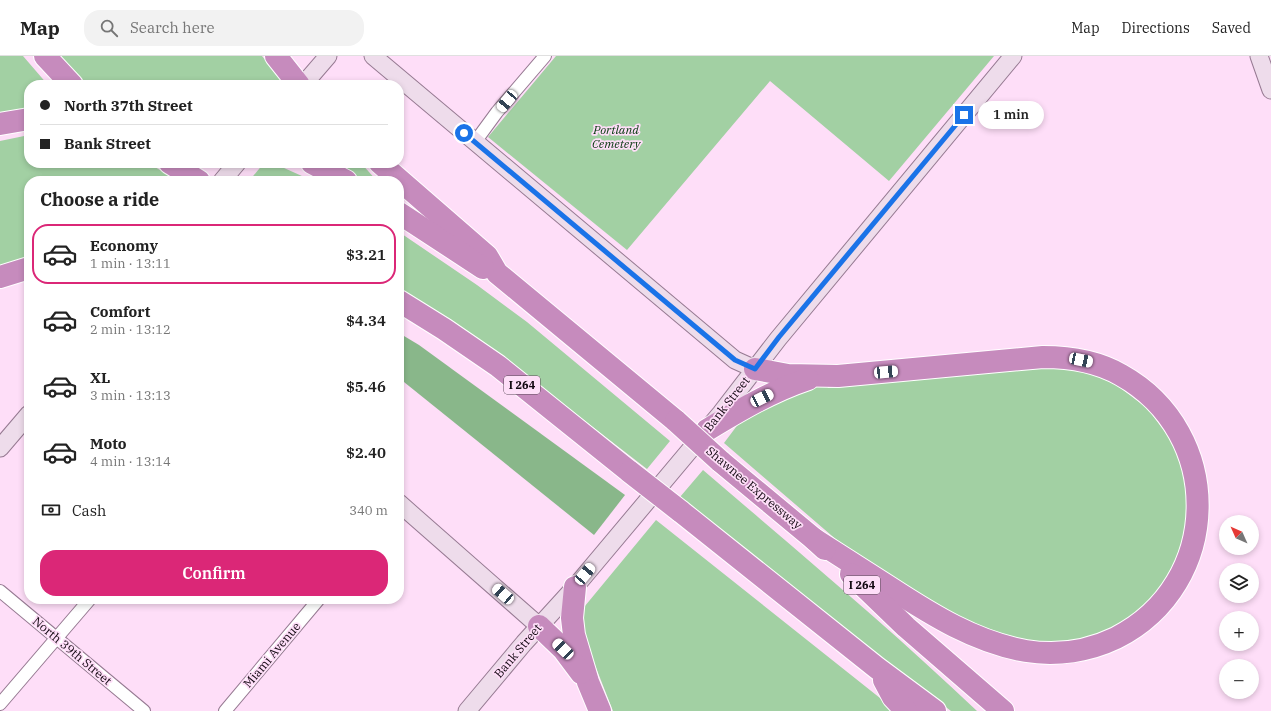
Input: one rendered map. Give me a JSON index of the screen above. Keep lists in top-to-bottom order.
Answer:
{
  "streets": {
    "highway": ["I 264", "Shawnee Expressway"],
    "street": ["Bank Street", "North 39th Street", "Miami Avenue"]
  },
  "parks": ["Portland Cemetery"],
  "north": "top left",
  "page": {
    "header": "Map",
    "search": "Search here",
    "nav": ["Map", "Directions", "Saved"],
    "banner": ["North 37th Street", "Bank Street"],
    "bubble": "1 min",
    "heading": "Choose a ride",
    "list": [
      {
        "name": "Economy",
        "note": "1 min · 13:11",
        "value": "$3.21"
      },
      {
        "name": "Comfort",
        "note": "2 min · 13:12",
        "value": "$4.34"
      },
      {
        "name": "XL",
        "note": "3 min · 13:13",
        "value": "$5.46"
      },
      {
        "name": "Moto",
        "note": "4 min · 13:14",
        "value": "$2.40"
      }
    ],
    "pay": ["Cash", "340 m"],
    "map_buttons": ["+", "−"],
    "buttons": "Confirm"
  }
}
